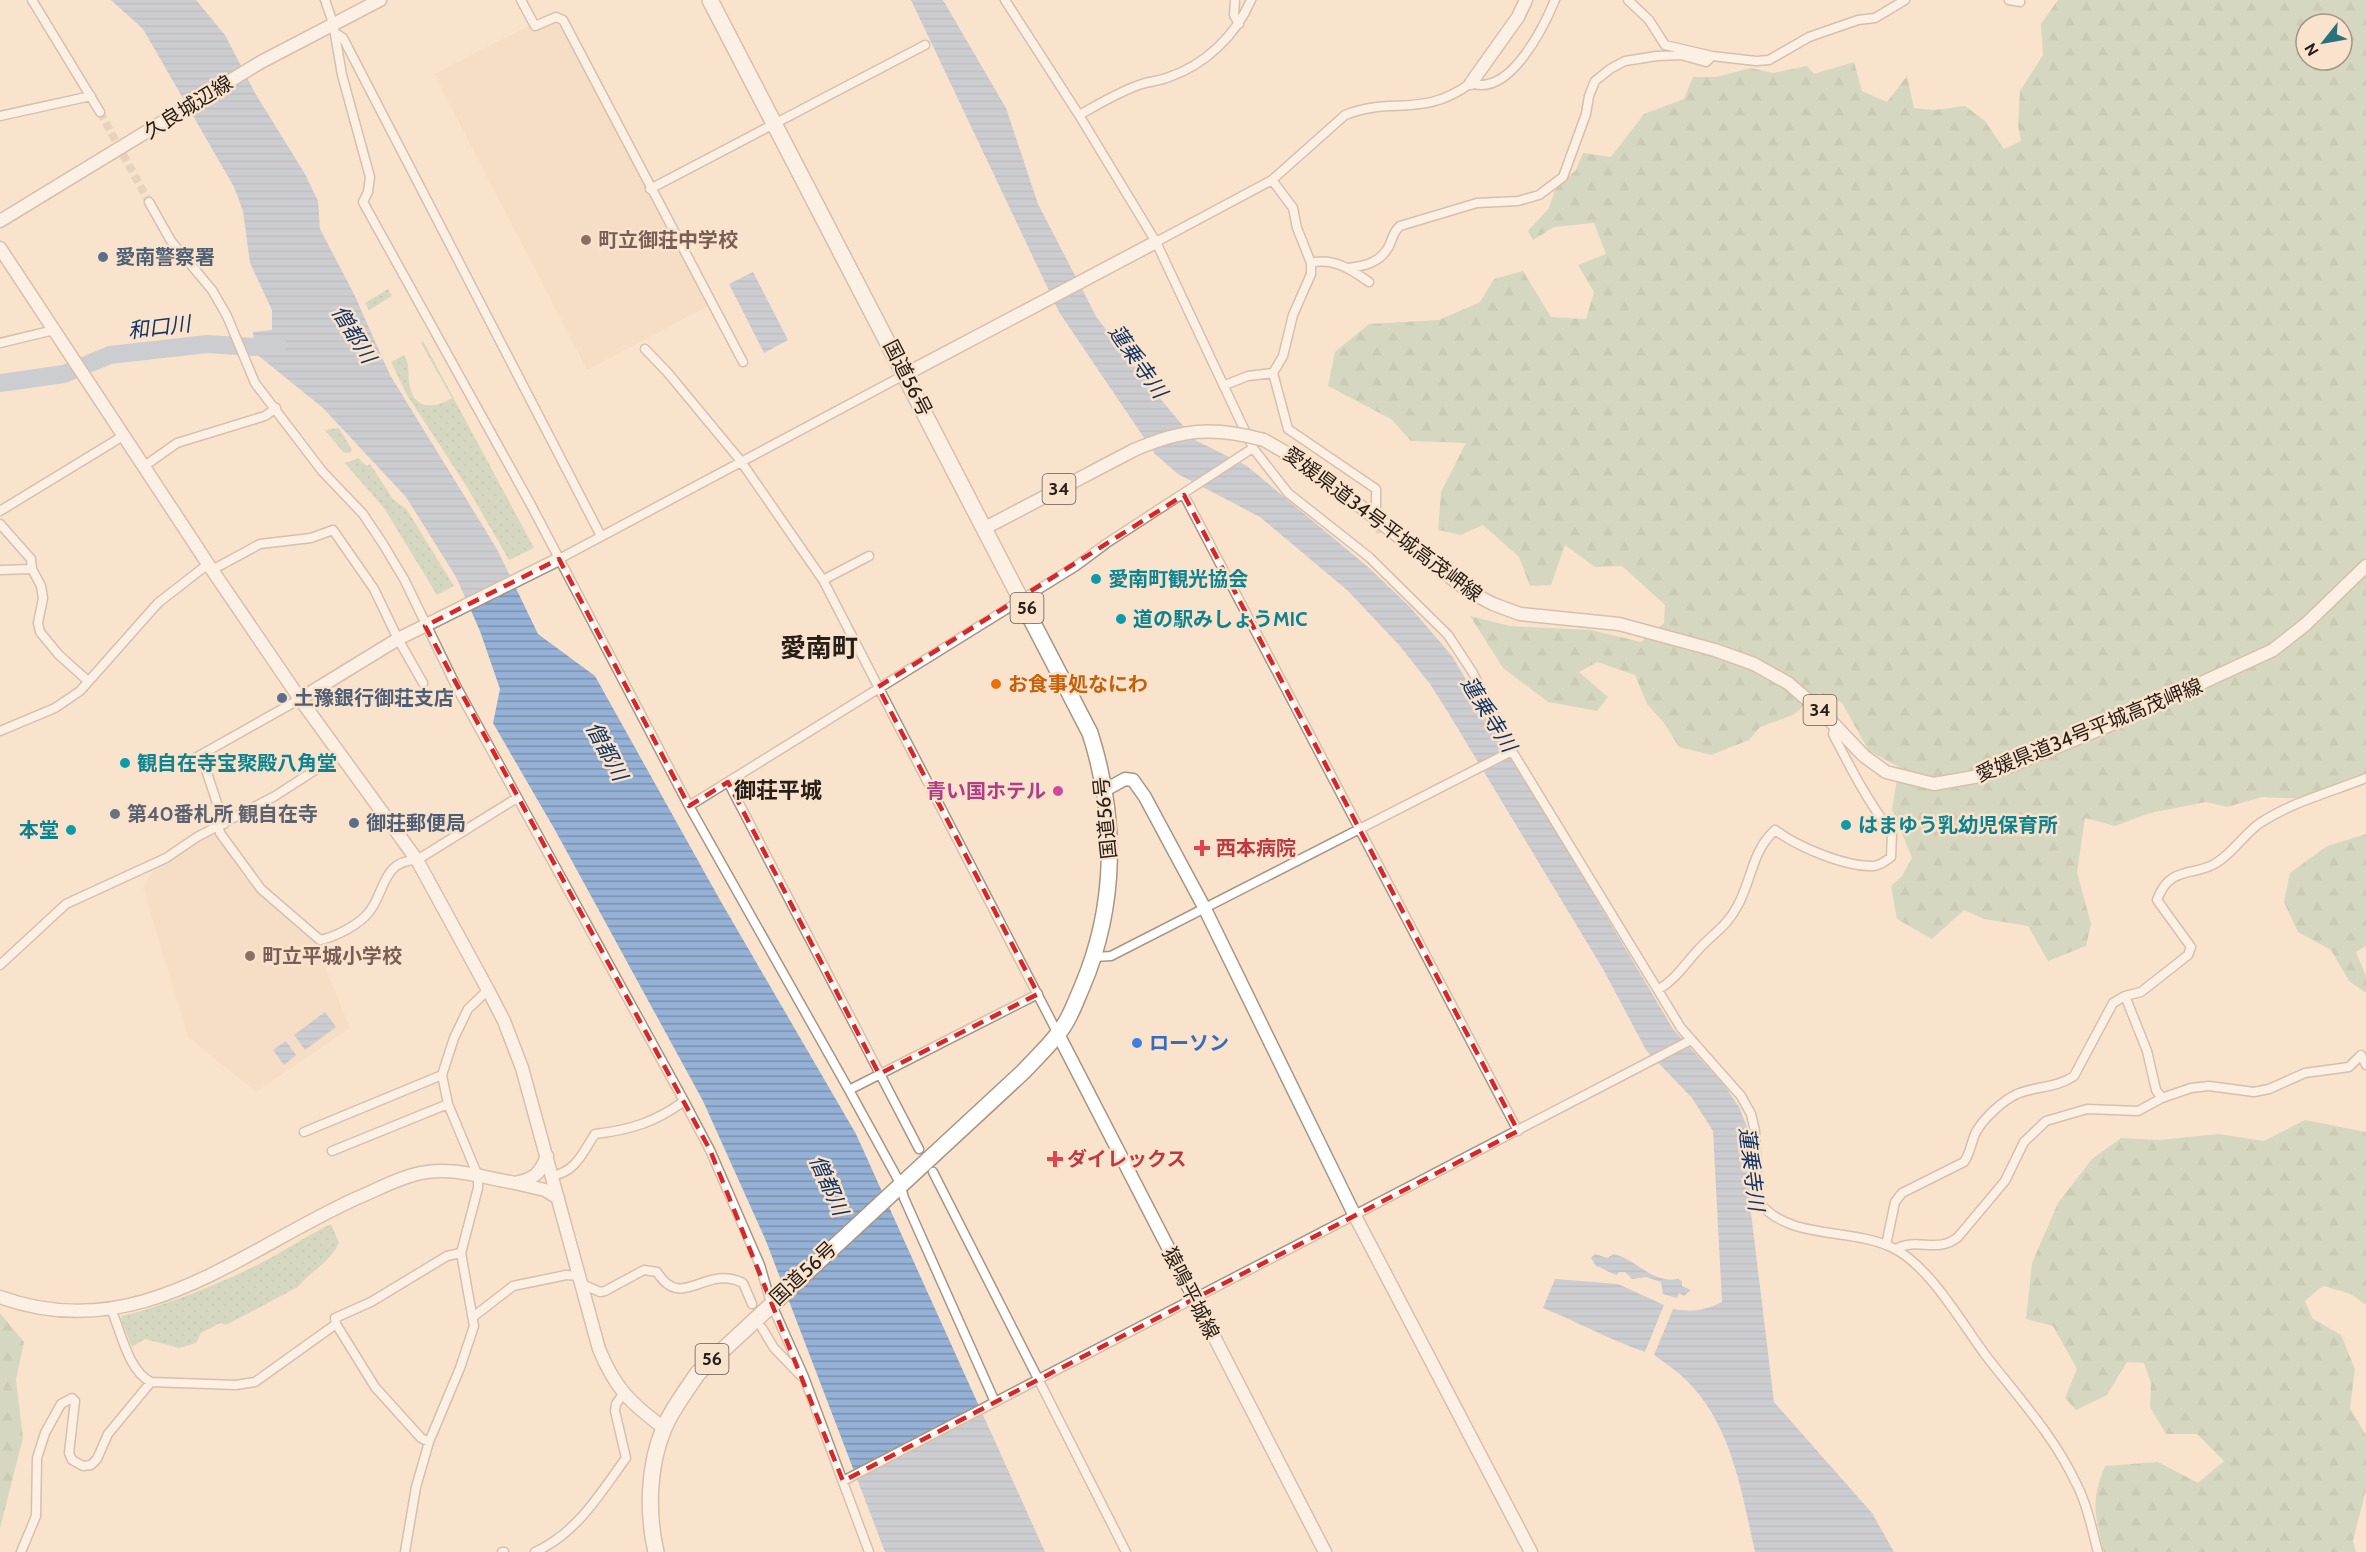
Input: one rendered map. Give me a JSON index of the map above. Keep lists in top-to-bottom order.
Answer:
{
  "streets": {
    "highway": ["国道56号", "56"],
    "street": [
      "久良城辺線",
      "34",
      "愛媛県道34号平城高茂岬線",
      "猿鳴平城線"
    ]
  },
  "crossings": [
    ["国道56号", "愛媛県道34号平城高茂岬線"],
    ["国道56号", "猿鳴平城線"]
  ],
  "districts": ["愛南町", "御荘平城"],
  "water": ["和口川", "僧都川", "蓮乗寺川"],
  "places": {
    "other": [
      "町立御荘中学校",
      "愛南警察署",
      "愛南町観光協会",
      "道の駅みしょうMIC",
      "お食事処なにわ",
      "土豫銀行御荘支店",
      "観自在寺宝聚殿八角堂",
      "青い国ホテル",
      "第40番札所 観自在寺",
      "御荘郵便局",
      "はまゆう乳幼児保育所",
      "本堂",
      "町立平城小学校",
      "ローソン"
    ],
    "health": ["西本病院", "ダイレックス"]
  },
  "north": "bottom left"
}
